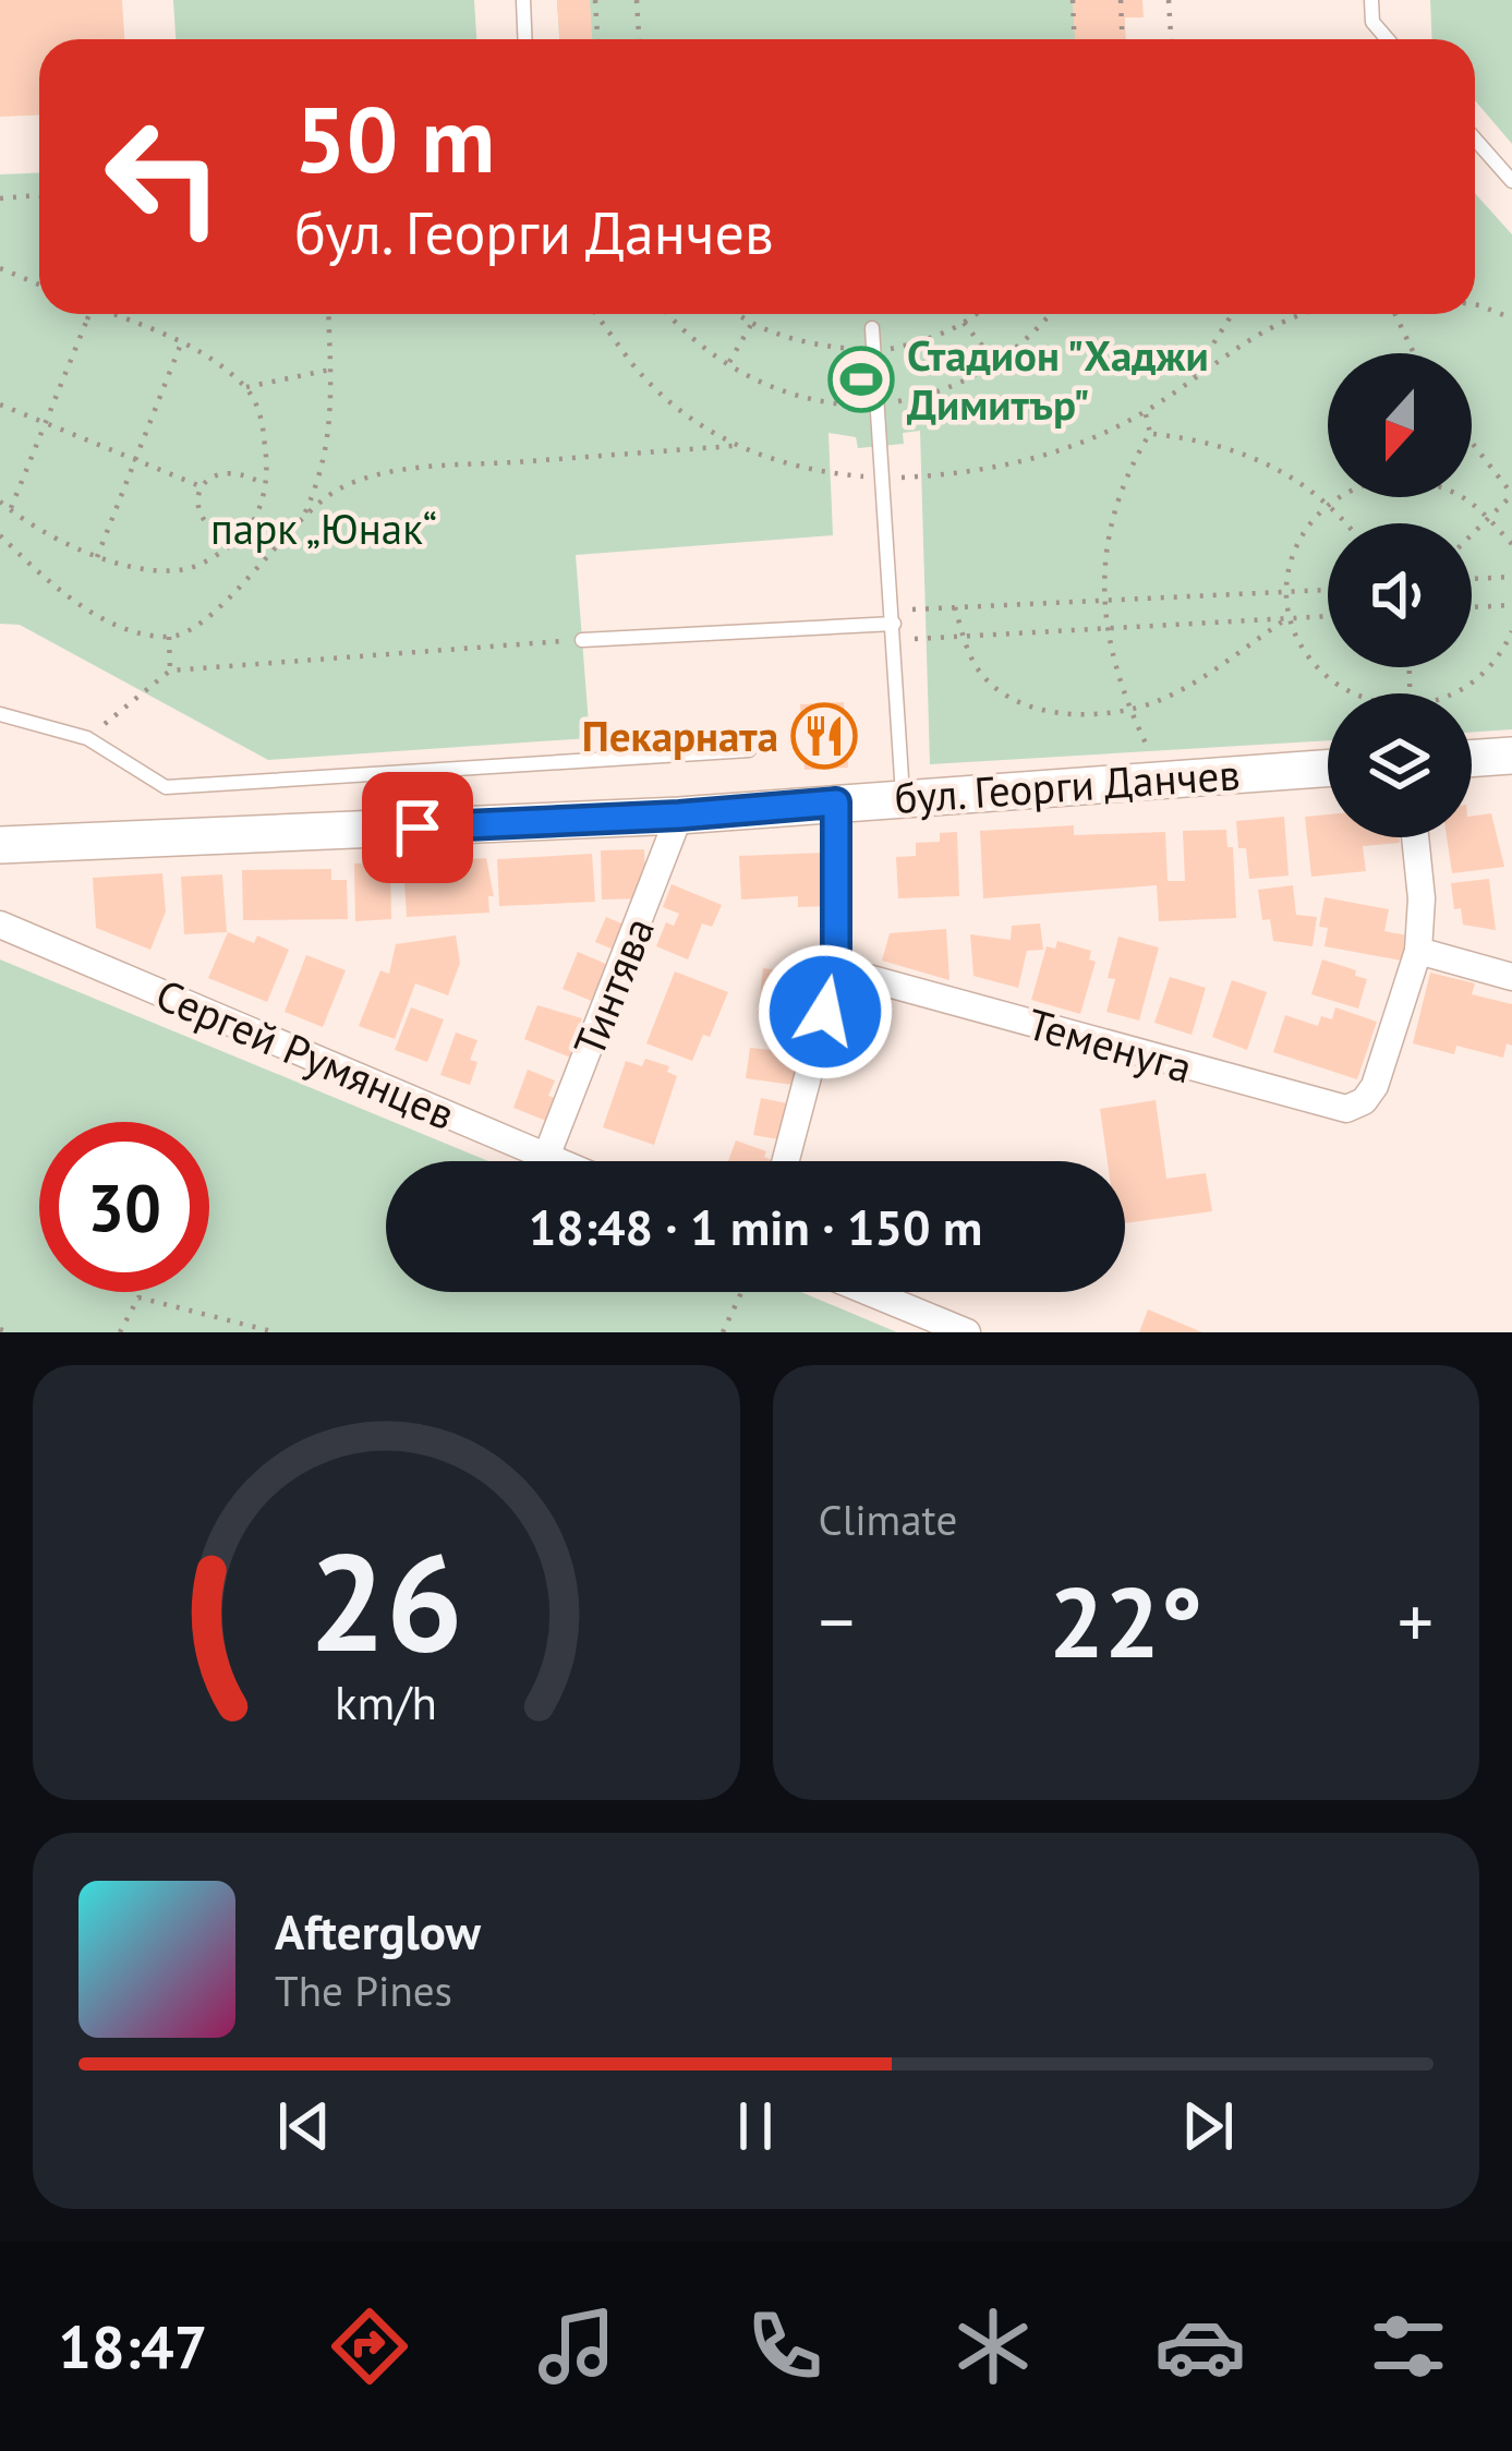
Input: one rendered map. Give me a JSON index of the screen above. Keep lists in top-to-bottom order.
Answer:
{
  "streets": {
    "main road": ["бул. Георги Данчев"],
    "street": ["Тинтява", "Теменуга", "Сергей Румянцев"]
  },
  "crossings": [
    ["бул. Георги Данчев", "Тинтява"],
    ["Тинтява", "Сергей Румянцев"]
  ],
  "parks": ["парк „Юнак“"],
  "places": {
    "sports": ["Стадион \"Хаджи Димитър\""],
    "restaurant": ["Пекарната"]
  },
  "north": "bottom",
  "page": {
    "turn": ["50 m", "бул. Георги Данчев"],
    "limit": "30",
    "trip": "18:48 · 1 min · 150 m",
    "tile": "Climate",
    "heat": ["−", "22°", "+"],
    "song": ["Afterglow", "The Pines"],
    "tabs": "18:47",
    "gauge": ["26", "km/h"]
  }
}
